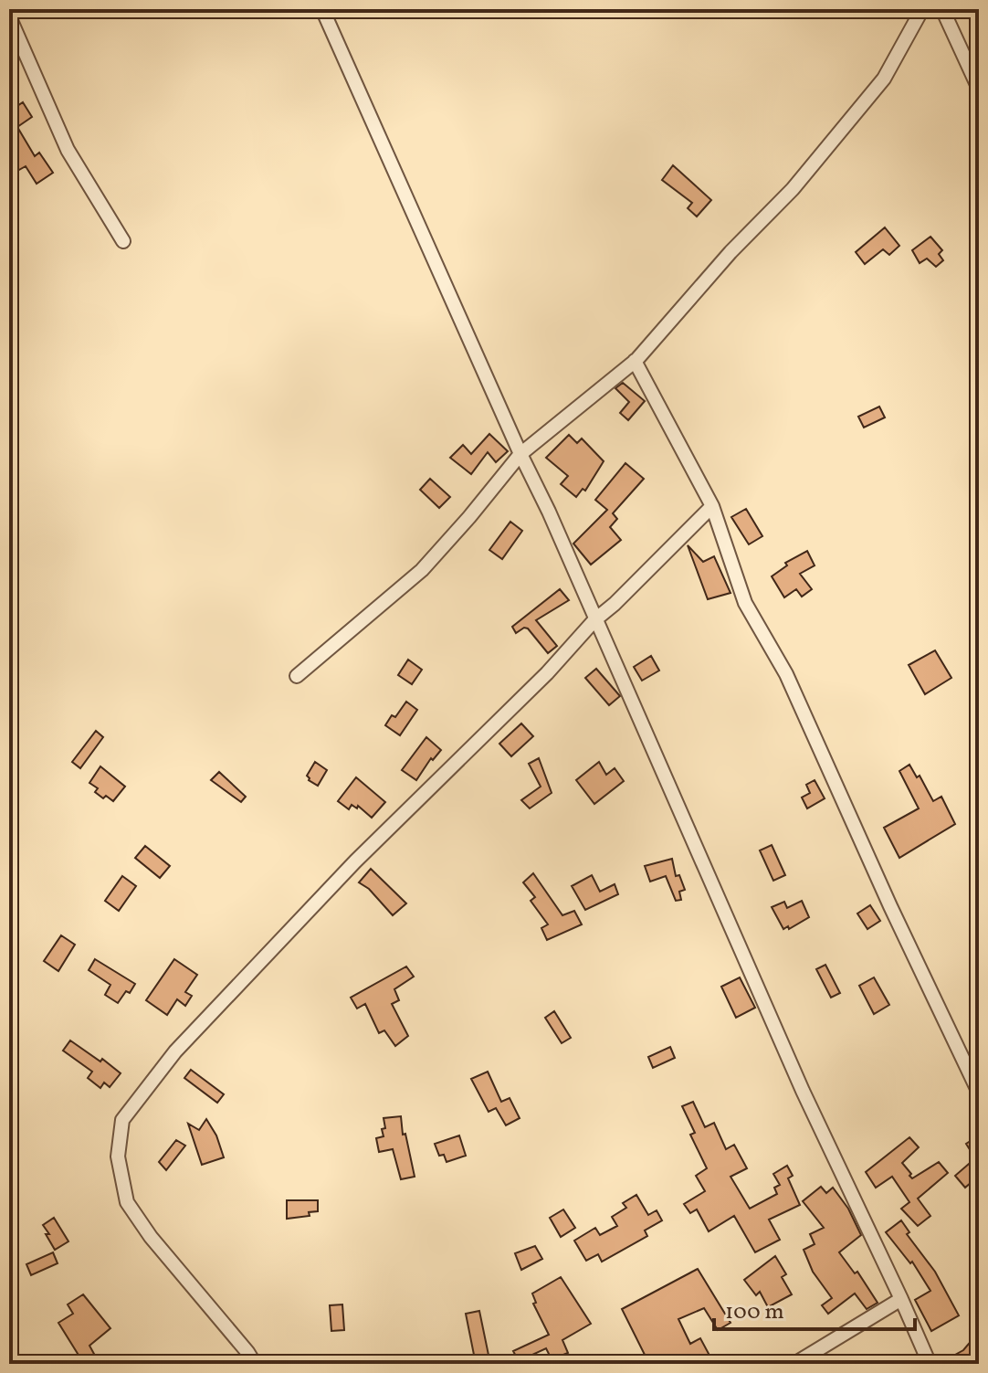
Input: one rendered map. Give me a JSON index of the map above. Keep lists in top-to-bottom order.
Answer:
{
  "scale_bar": "100 m"
}
